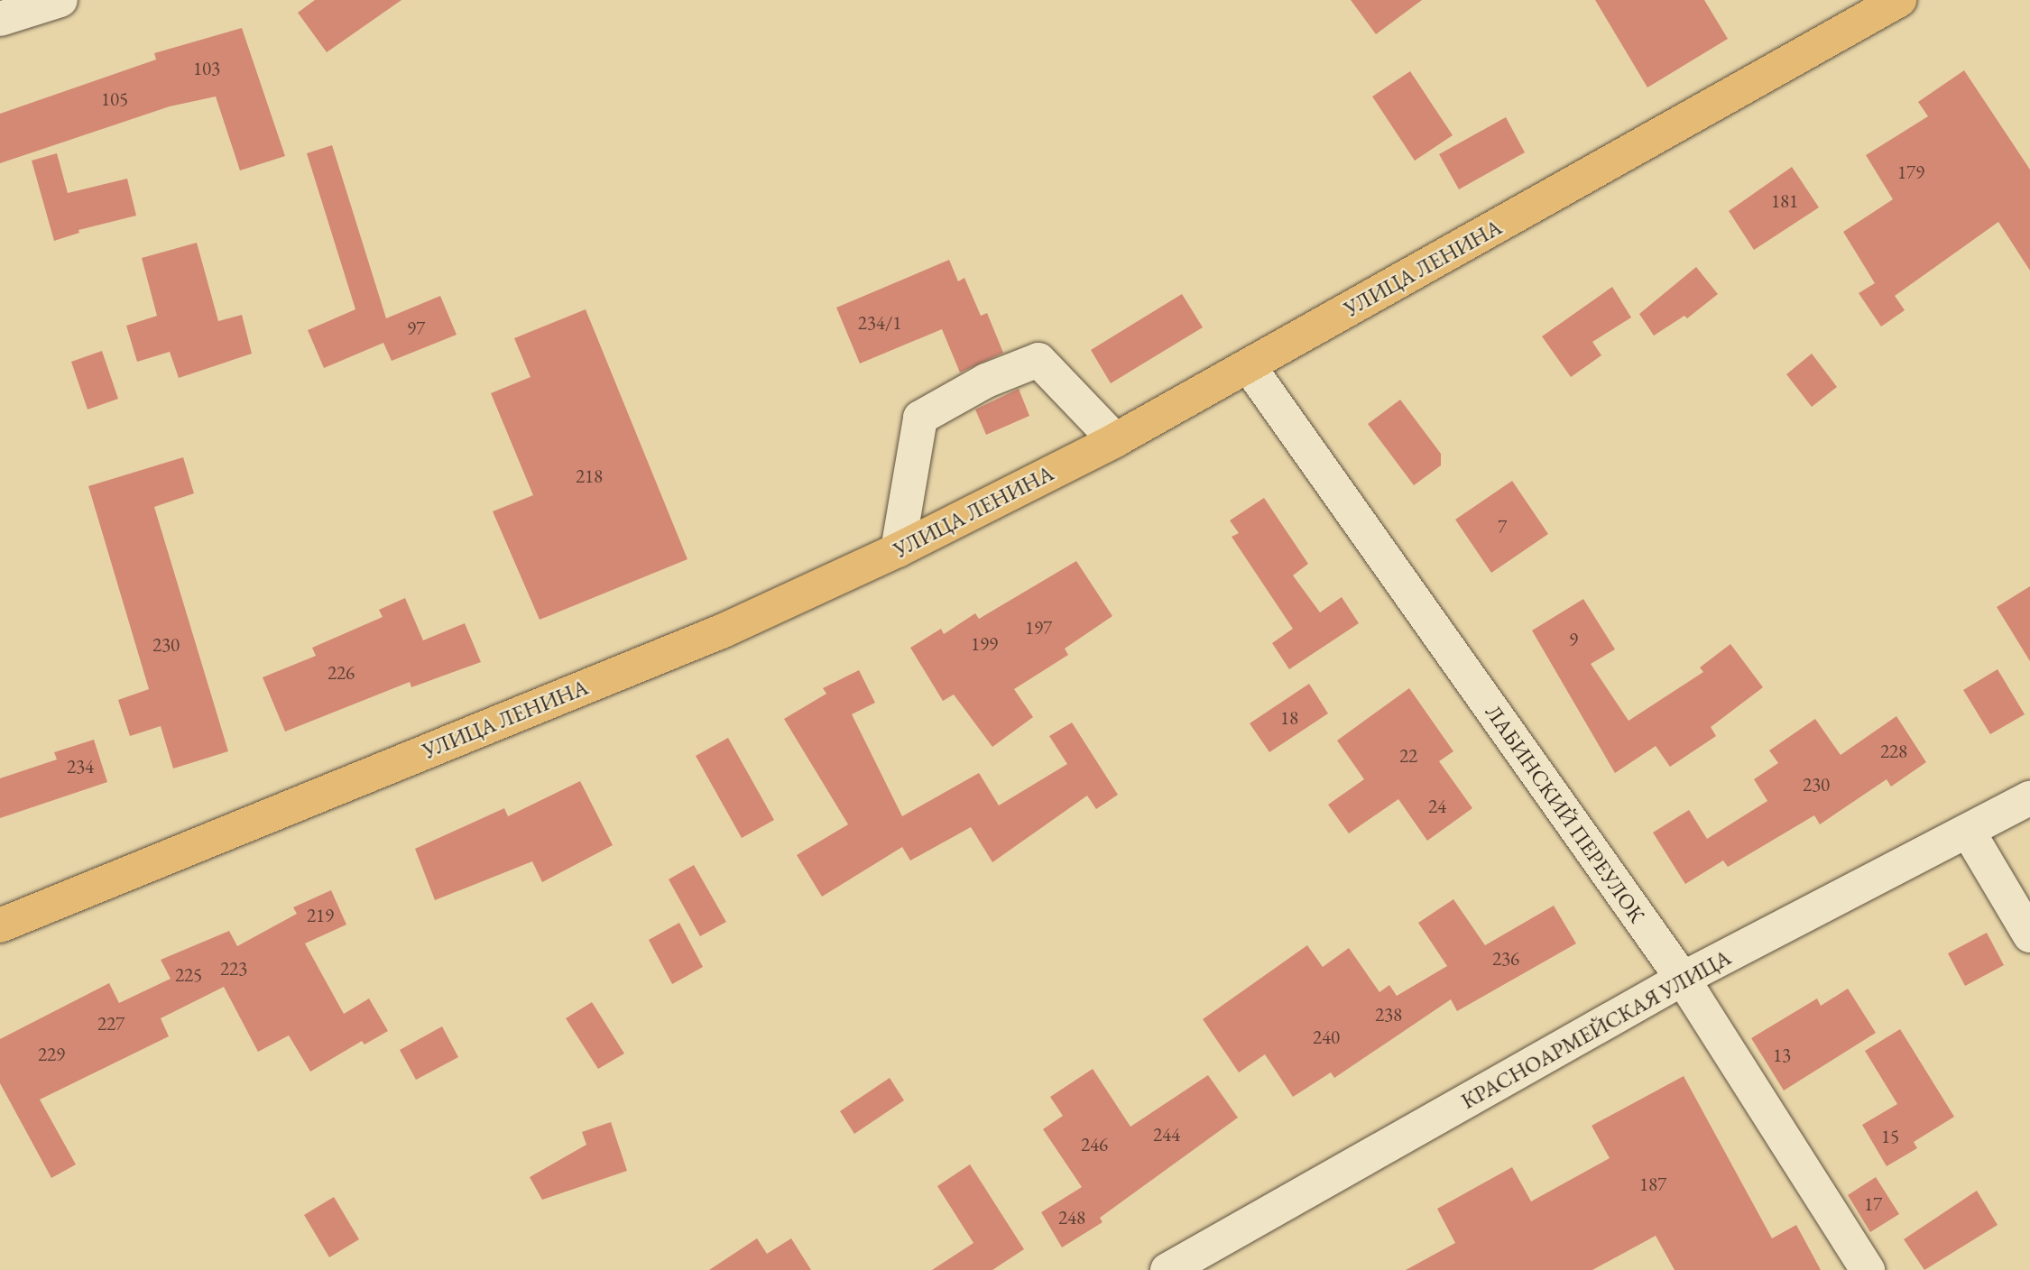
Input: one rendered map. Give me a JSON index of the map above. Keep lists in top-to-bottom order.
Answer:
{
  "streets": {
    "main road": ["УЛИЦА ЛЕНИНА"],
    "street": ["ЛАБИНСКИЙ ПЕРЕУЛОК", "КРАСНОАРМЕЙСКАЯ УЛИЦА"]
  },
  "crossings": [
    ["УЛИЦА ЛЕНИНА", "ЛАБИНСКИЙ ПЕРЕУЛОК"],
    ["ЛАБИНСКИЙ ПЕРЕУЛОК", "КРАСНОАРМЕЙСКАЯ УЛИЦА"]
  ],
  "house_numbers": [
    "103",
    "105",
    "179",
    "181",
    "234/1",
    "97",
    "218",
    "7",
    "197",
    "9",
    "199",
    "230",
    "226",
    "18",
    "228",
    "22",
    "234",
    "230",
    "24",
    "219",
    "236",
    "223",
    "225",
    "238",
    "227",
    "240",
    "229",
    "13",
    "244",
    "15",
    "246",
    "187",
    "17",
    "248"
  ]
}
